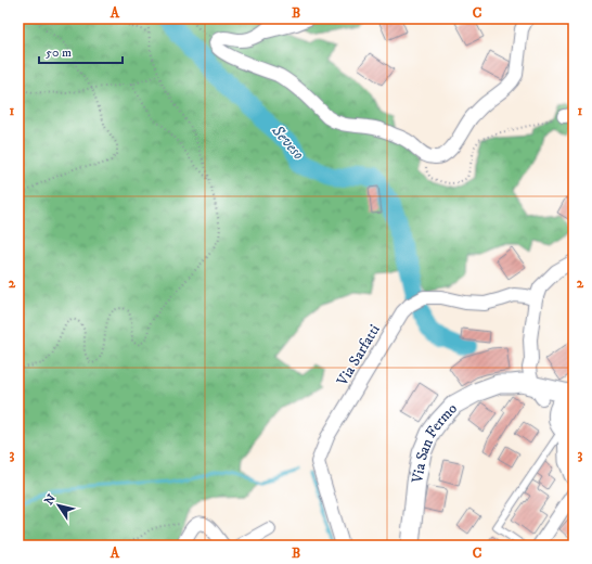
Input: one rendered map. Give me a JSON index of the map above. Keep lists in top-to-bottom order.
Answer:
{
  "streets": {
    "main road": ["Via San Fermo"],
    "street": ["Via Sarfatti"]
  },
  "water": ["Seveso"],
  "scale_bar": "50 m",
  "north": "top left",
  "grid": {
    "columns": ["A", "B", "C"],
    "rows": ["1", "2", "3"]
  }
}
